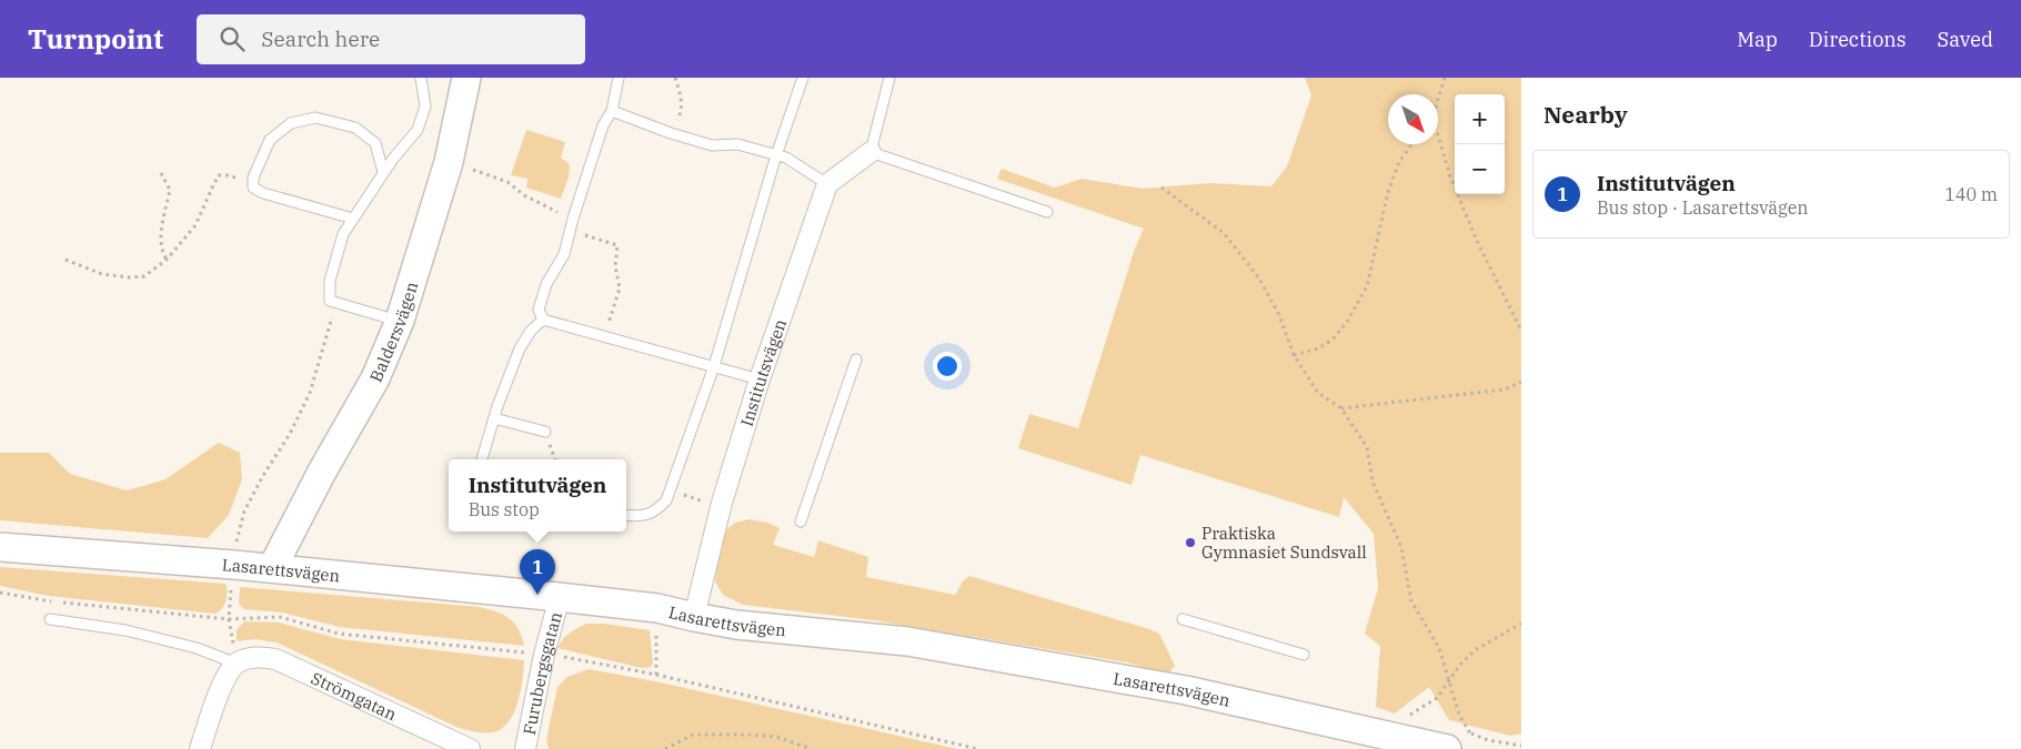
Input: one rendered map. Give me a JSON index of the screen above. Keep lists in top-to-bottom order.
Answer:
{
  "streets": {
    "street": [
      "Baldersvägen",
      "Institutsvägen",
      "Lasarettsvägen",
      "Furubergsgatan",
      "Strömgatan"
    ]
  },
  "crossings": [
    ["Baldersvägen", "Lasarettsvägen"],
    ["Institutsvägen", "Lasarettsvägen"],
    ["Lasarettsvägen", "Furubergsgatan"]
  ],
  "places": ["Praktiska Gymnasiet Sundsvall"],
  "north": "bottom right",
  "page": {
    "header": "Turnpoint",
    "search": "Search here",
    "nav": ["Map", "Directions", "Saved"],
    "heading": "Nearby",
    "map_buttons": ["+", "−"],
    "list": [
      {
        "mark": "1",
        "name": "Institutvägen",
        "note": "Bus stop · Lasarettsvägen",
        "value": "140 m"
      }
    ],
    "popup": ["Institutvägen", "Bus stop"],
    "pins": "1"
  }
}
